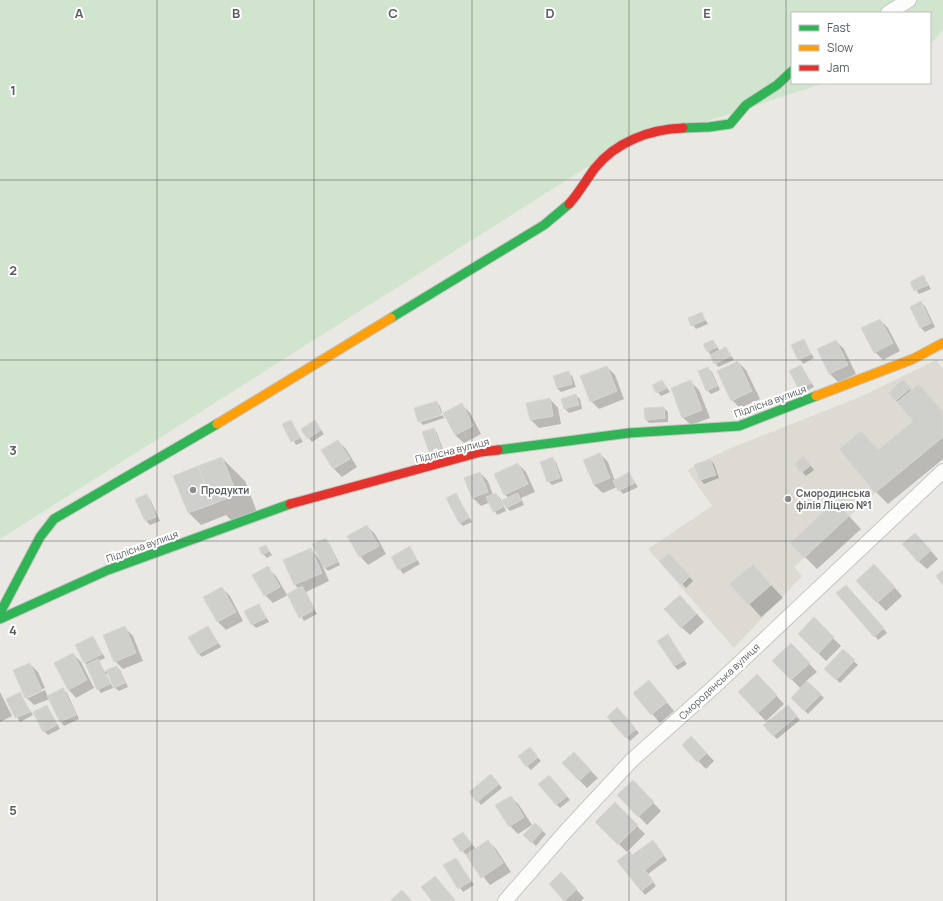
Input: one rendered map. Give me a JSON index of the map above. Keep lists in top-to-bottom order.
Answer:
{
  "streets": {
    "street": ["Підлісна вулиця", "Смородянська вулиця"]
  },
  "places": ["Продукти", "Смородинська філія Ліцею №1"],
  "legend": ["Fast", "Slow", "Jam"],
  "grid": {
    "columns": [
      "A",
      "B",
      "C",
      "D",
      "E"
    ],
    "rows": [
      "1",
      "2",
      "3",
      "4",
      "5"
    ]
  }
}
